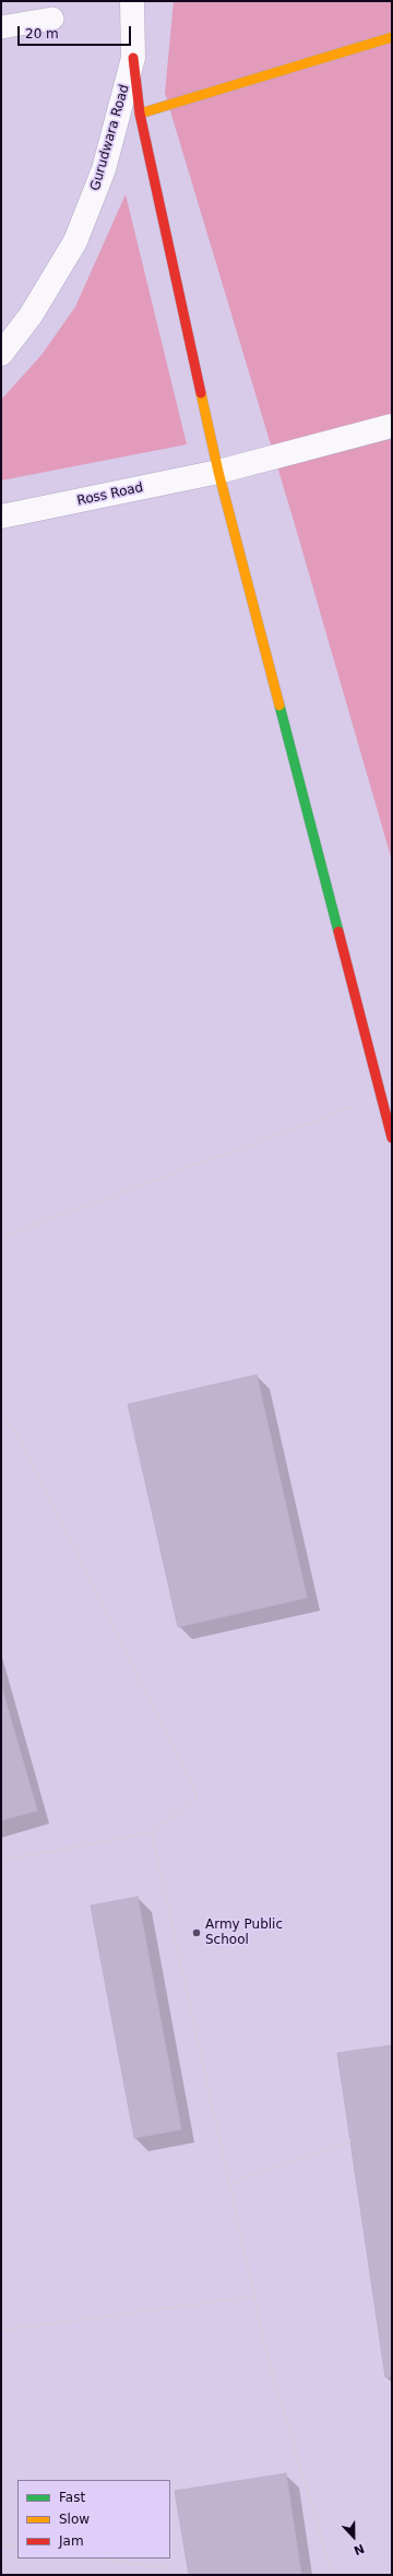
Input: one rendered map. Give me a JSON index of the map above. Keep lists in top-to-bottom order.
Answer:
{
  "streets": {
    "street": ["Gurudwara Road", "Ross Road"]
  },
  "places": ["Army Public School"],
  "legend": ["Fast", "Slow", "Jam"],
  "scale_bar": "20 m",
  "north": "bottom"
}
